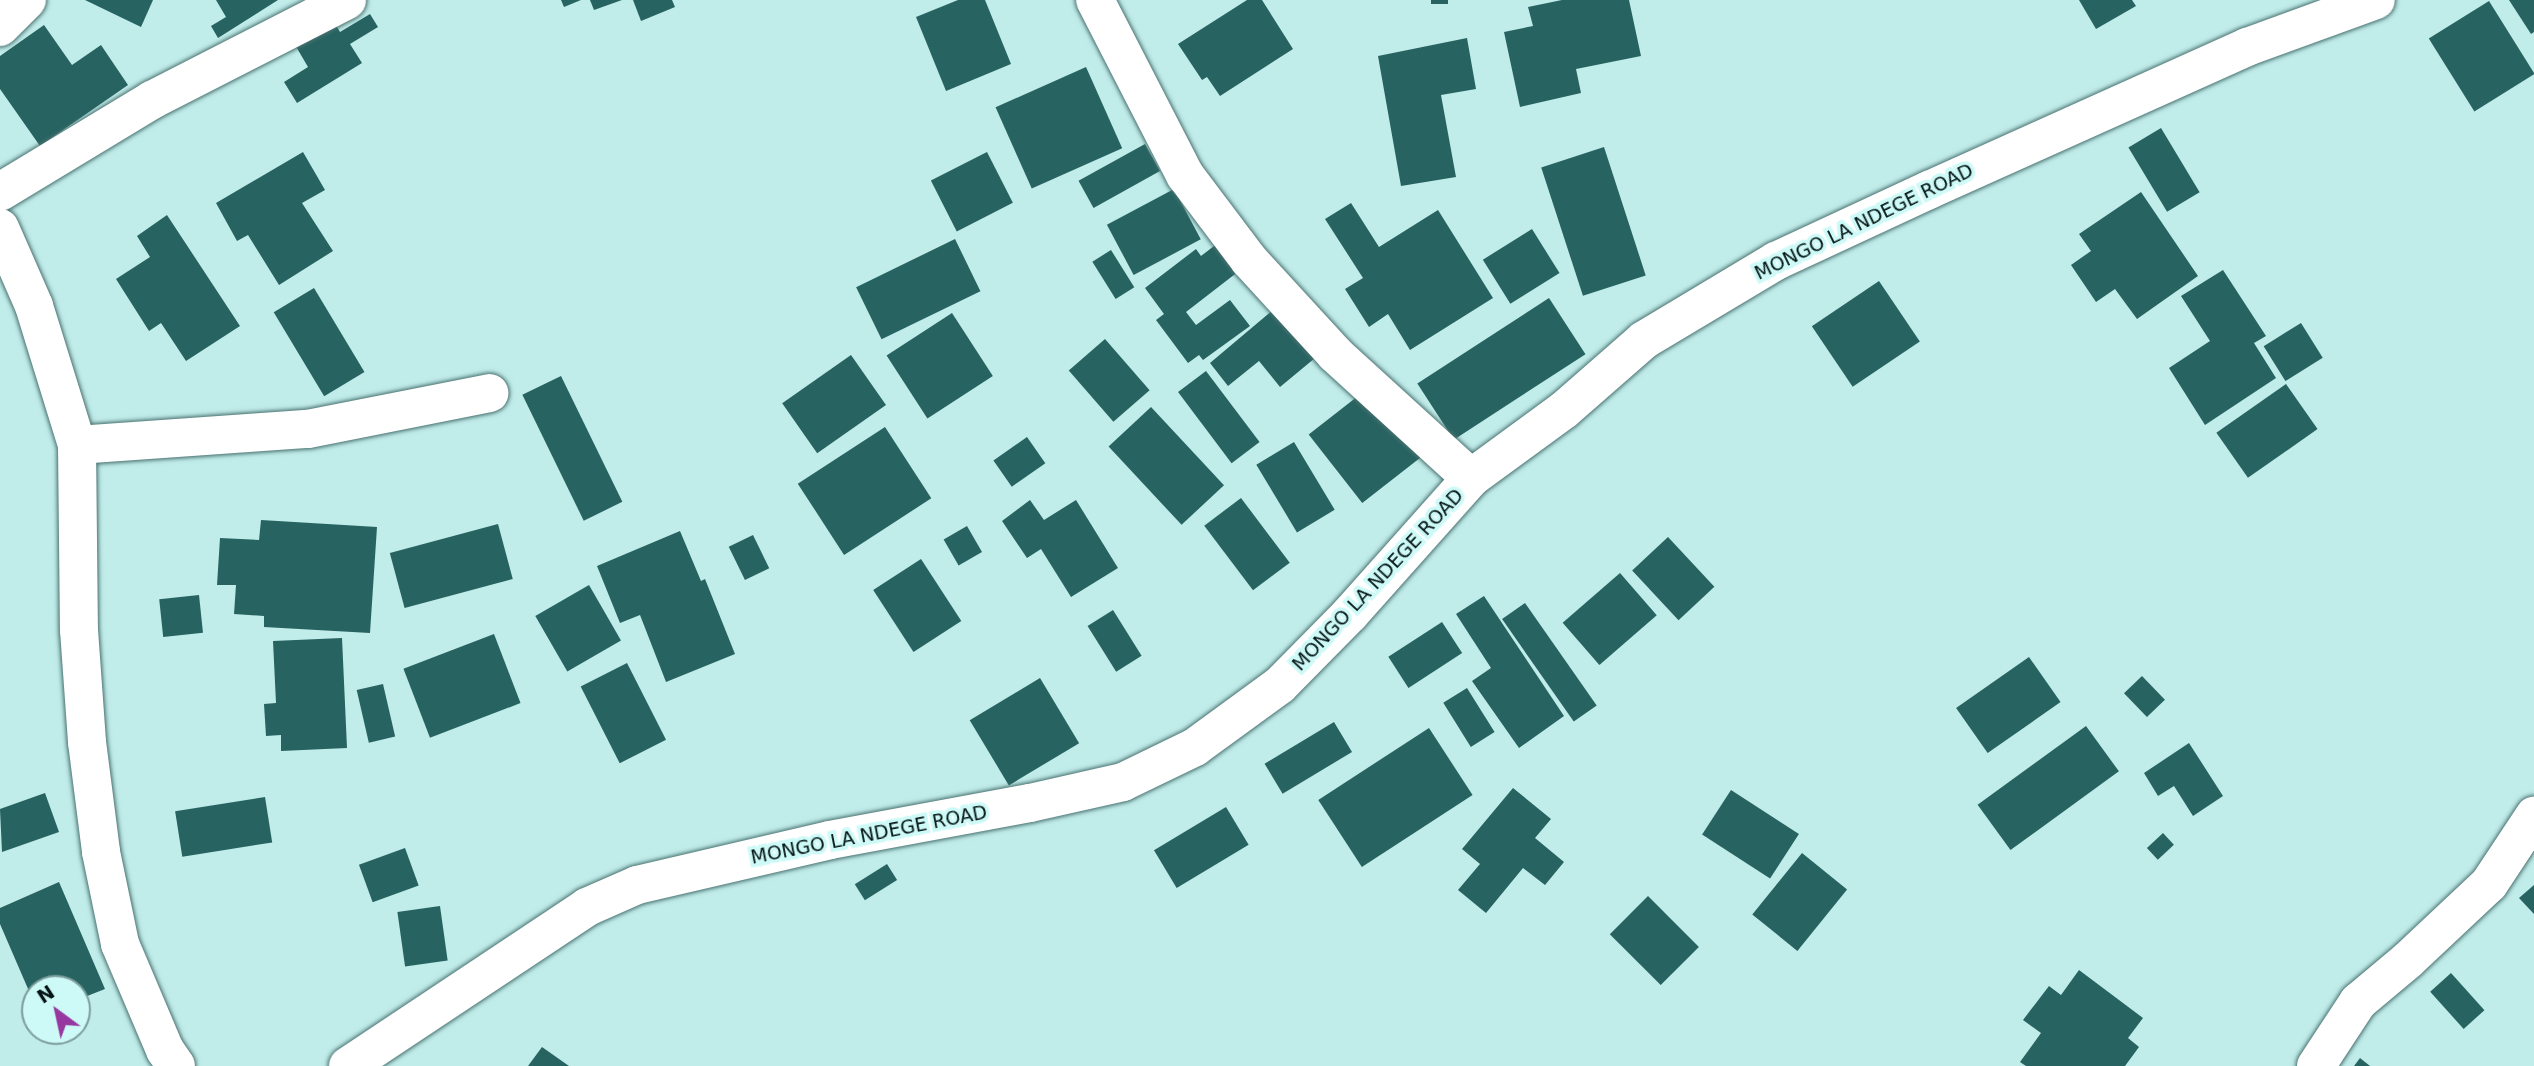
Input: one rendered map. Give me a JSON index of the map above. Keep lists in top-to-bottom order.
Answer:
{
  "streets": {
    "street": ["MONGO LA NDEGE ROAD"]
  },
  "north": "top left"
}
